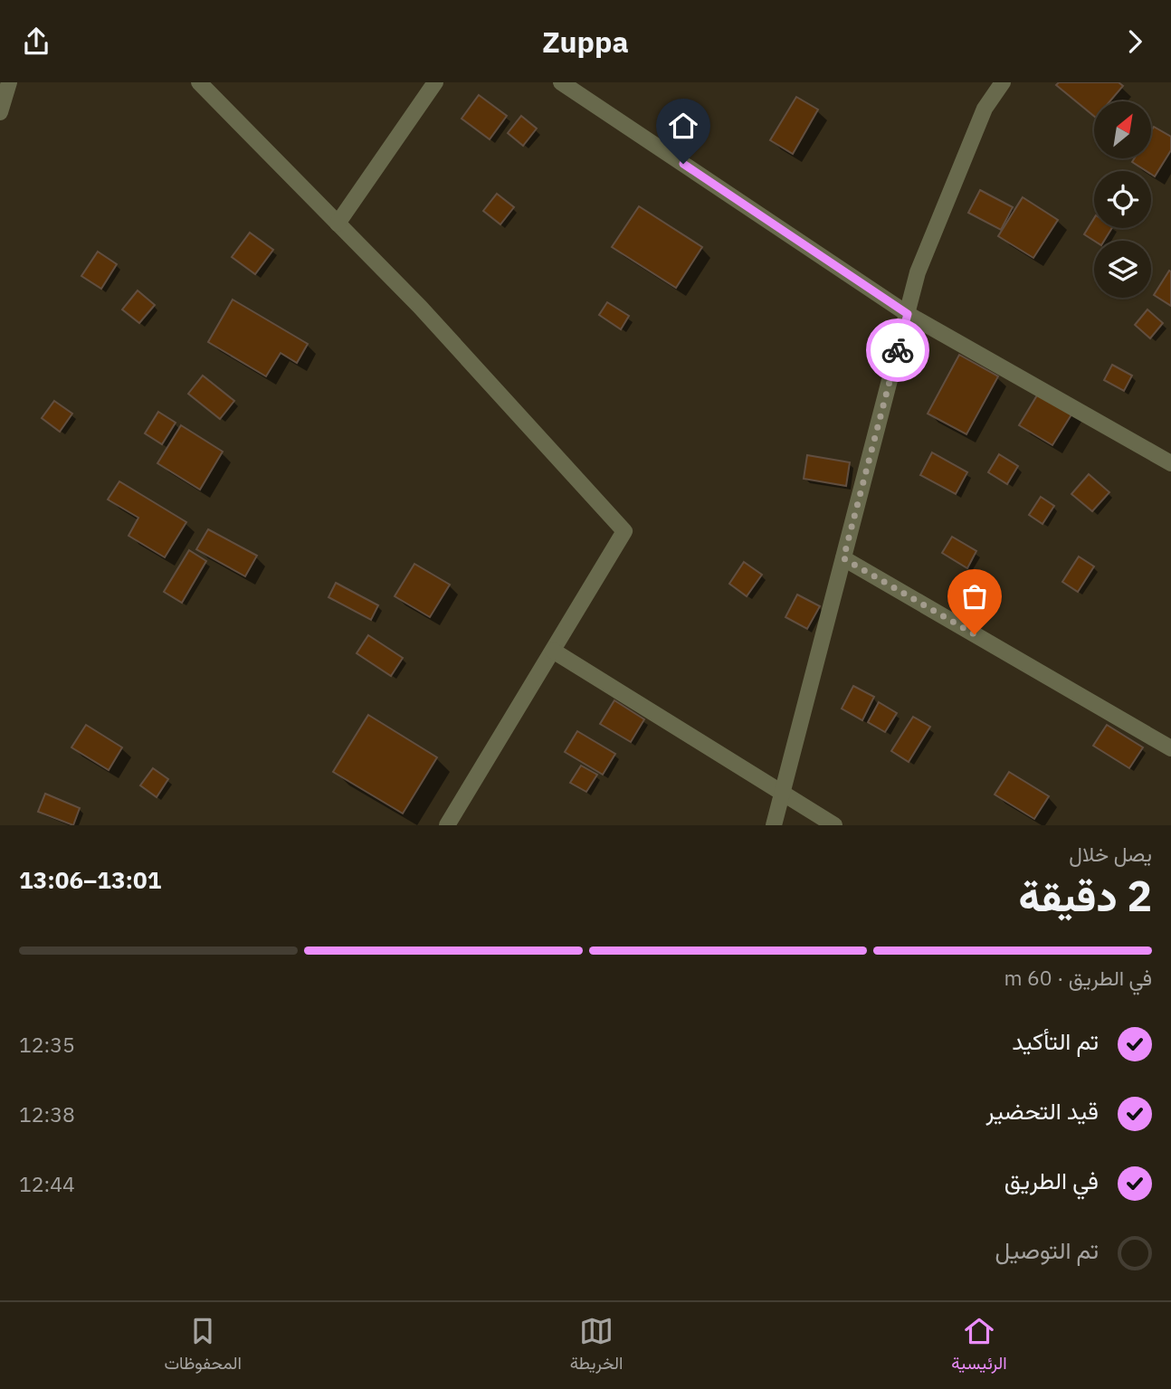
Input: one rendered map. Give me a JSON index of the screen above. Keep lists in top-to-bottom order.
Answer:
{
  "north": "top right",
  "page": {
    "header": "Zuppa",
    "heading": ["2 دقيقة", "يصل خلال", "13:01–13:06"],
    "bar": "في الطريق · 60 m",
    "list": [
      ["تم التأكيد", "12:35"],
      ["قيد التحضير", "12:38"],
      ["في الطريق", "12:44"],
      "تم التوصيل"
    ],
    "tabs": ["الرئيسية", "الخريطة", "المحفوظات"]
  }
}
